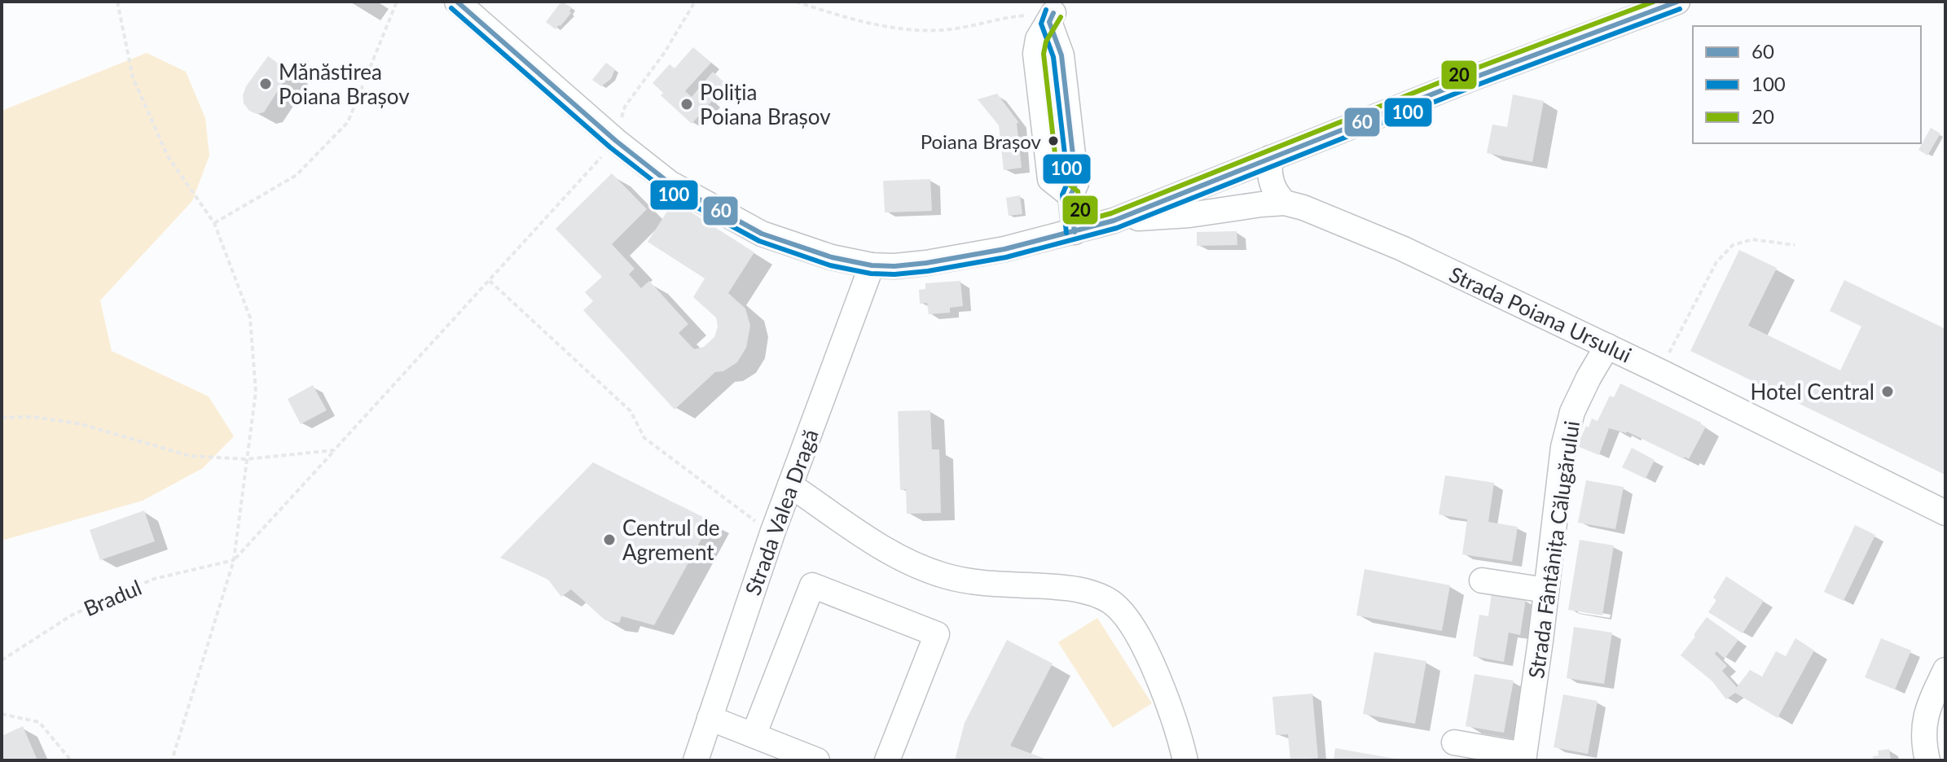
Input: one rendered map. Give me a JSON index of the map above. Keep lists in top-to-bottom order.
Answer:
{
  "streets": {
    "street": ["Strada Poiana Ursului", "Strada Valea Dragă", "Strada Fântânița Călugărului"],
    "path": ["Bradul"]
  },
  "crossings": [
    ["Strada Poiana Ursului", "Strada Fântânița Călugărului"]
  ],
  "places": [
    "Mănăstirea Poiana Brașov",
    "Poliția Poiana Brașov",
    "Poiana Brașov",
    "Hotel Central",
    "Centrul de Agrement"
  ],
  "lines": ["transit line 60", "transit line 20", "transit line 100"],
  "legend": ["60", "100", "20"]
}
